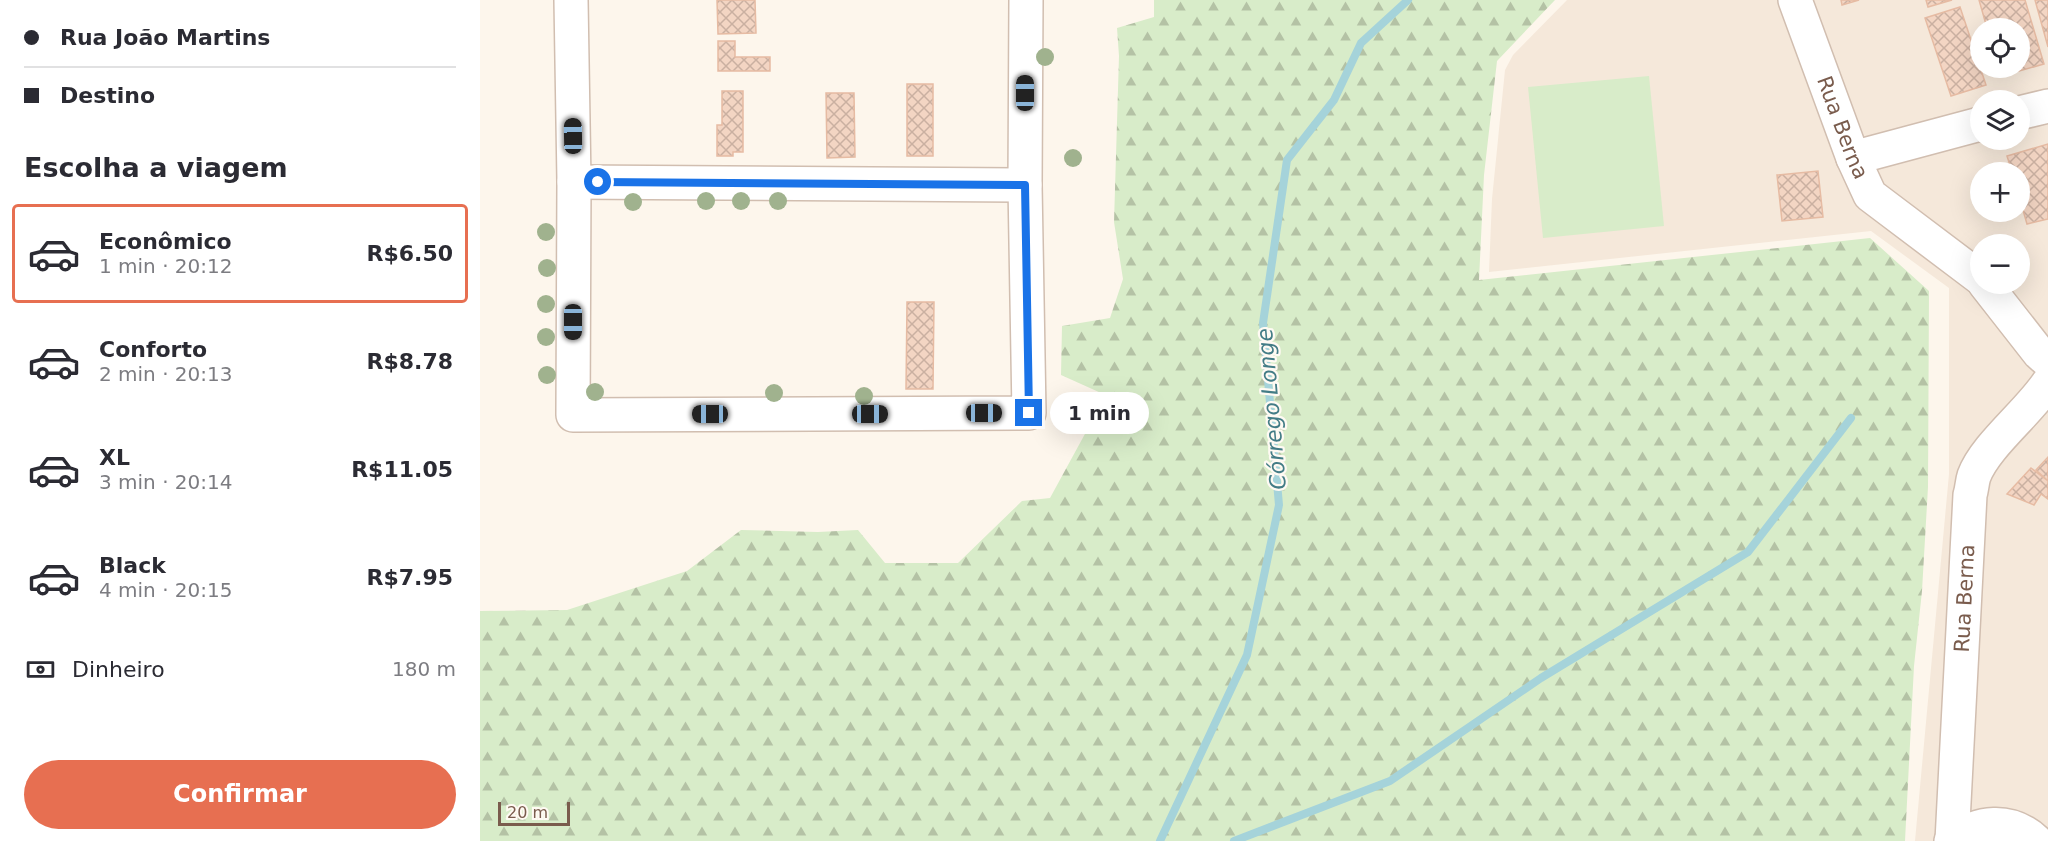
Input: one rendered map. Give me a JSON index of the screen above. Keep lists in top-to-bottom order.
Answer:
{
  "streets": {
    "street": ["Rua Berna"]
  },
  "water": ["Córrego Longe"],
  "scale_bar": "20 m",
  "page": {
    "banner": ["Rua João Martins", "Destino"],
    "map_buttons": ["+", "−"],
    "heading": "Escolha a viagem",
    "list": [
      {
        "name": "Econômico",
        "note": "1 min · 20:12",
        "value": "R$6.50"
      },
      {
        "name": "Conforto",
        "note": "2 min · 20:13",
        "value": "R$8.78"
      },
      {
        "name": "XL",
        "note": "3 min · 20:14",
        "value": "R$11.05"
      },
      {
        "name": "Black",
        "note": "4 min · 20:15",
        "value": "R$7.95"
      }
    ],
    "bubble": "1 min",
    "pay": ["Dinheiro", "180 m"],
    "buttons": "Confirmar",
    "scale": "20 m"
  }
}
